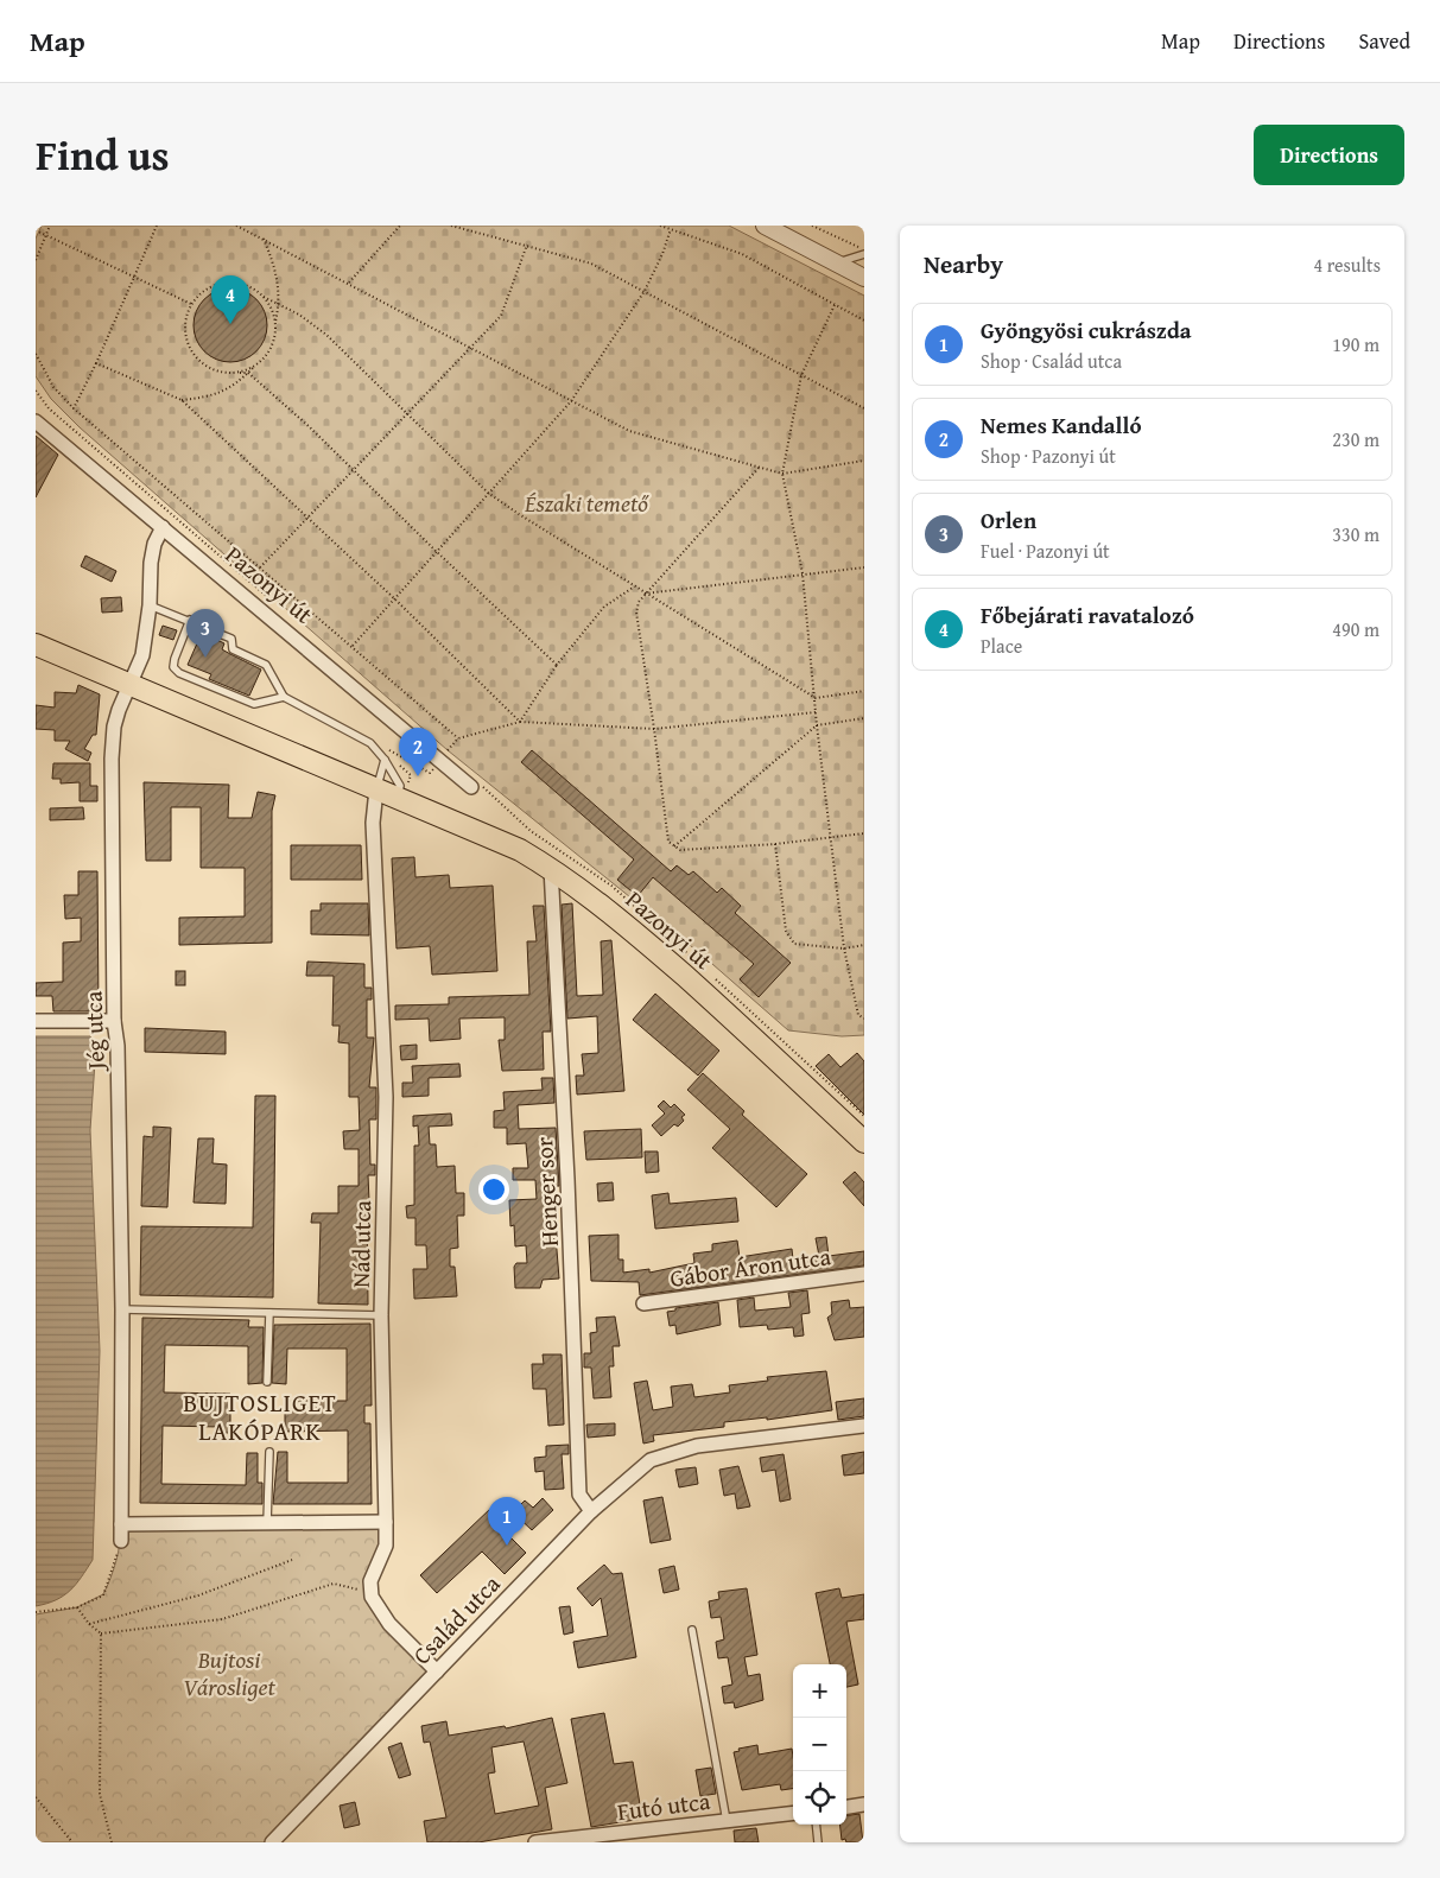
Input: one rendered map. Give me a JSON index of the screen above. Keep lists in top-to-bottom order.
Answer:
{
  "streets": {
    "main road": ["Pazonyi út"],
    "street": [
      "Jég utca",
      "Henger sor",
      "Nád utca",
      "Gábor Áron utca",
      "Család utca",
      "Futó utca"
    ]
  },
  "crossings": [
    ["Pazonyi út", "Jég utca"],
    ["Pazonyi út", "Henger sor"],
    ["Pazonyi út", "Nád utca"],
    ["Henger sor", "Család utca"]
  ],
  "districts": ["BUJTOSLIGET LAKÓPARK"],
  "parks": ["Északi temető", "Bujtosi Városliget"],
  "page": {
    "header": "Map",
    "nav": ["Map", "Directions", "Saved"],
    "title": "Find us",
    "buttons": "Directions",
    "heading": ["Nearby", "4 results"],
    "pins": [
      "4",
      "3",
      "2",
      "1"
    ],
    "list": [
      {
        "mark": "1",
        "name": "Gyöngyösi cukrászda",
        "note": "Shop · Család utca",
        "value": "190 m"
      },
      {
        "mark": "2",
        "name": "Nemes Kandalló",
        "note": "Shop · Pazonyi út",
        "value": "230 m"
      },
      {
        "mark": "3",
        "name": "Orlen",
        "note": "Fuel · Pazonyi út",
        "value": "330 m"
      },
      {
        "mark": "4",
        "name": "Főbejárati ravatalozó",
        "note": "Place",
        "value": "490 m"
      }
    ],
    "map_buttons": ["+", "−"]
  }
}
